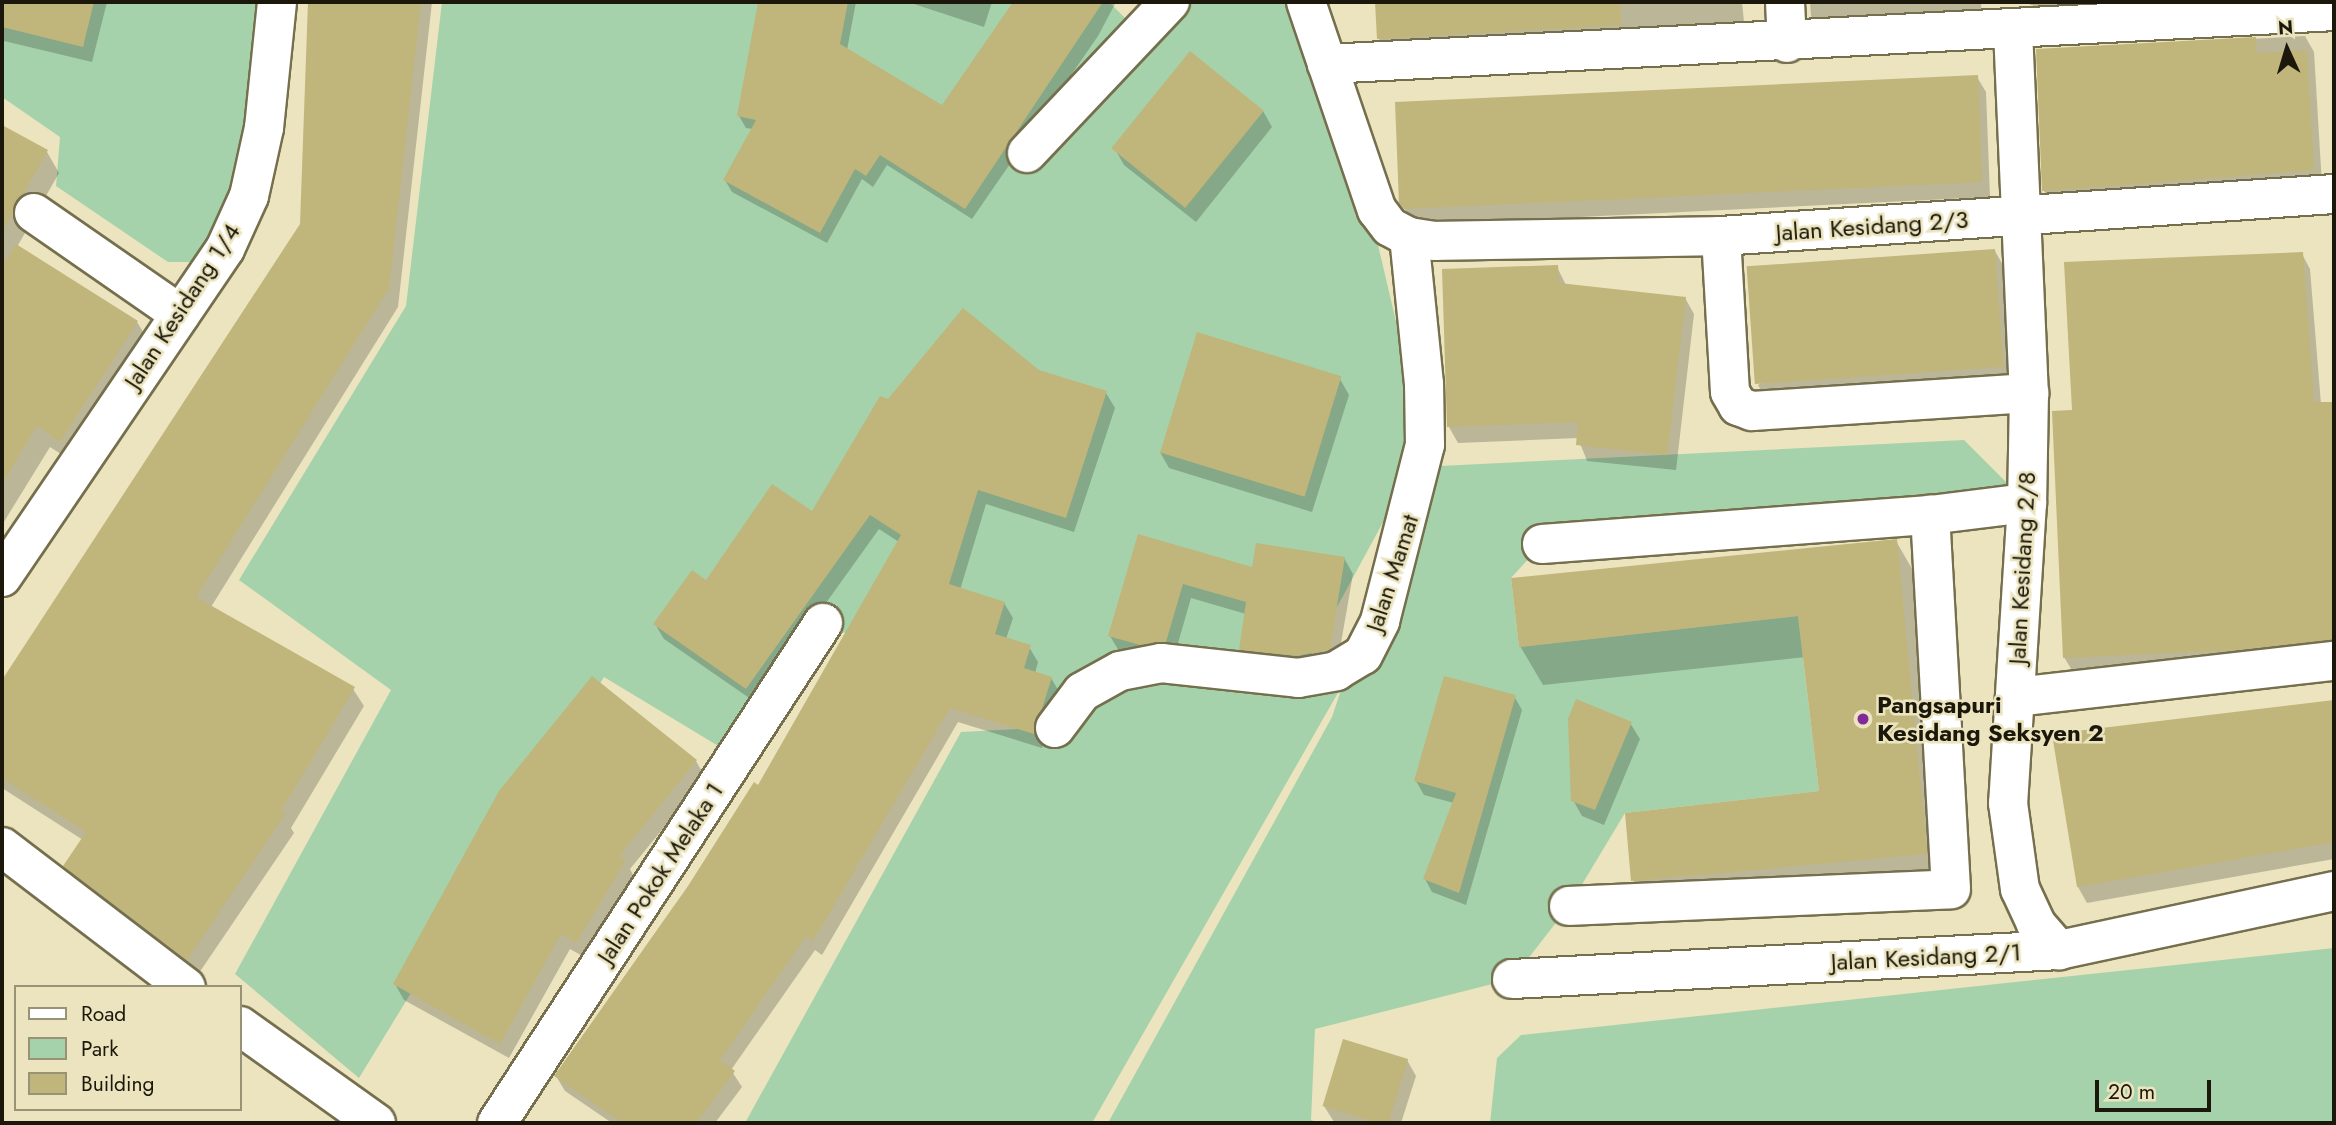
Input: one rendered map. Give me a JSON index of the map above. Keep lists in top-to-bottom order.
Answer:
{
  "streets": {
    "street": [
      "Jalan Kesidang 2/3",
      "Jalan Kesidang 1/4",
      "Jalan Kesidang 2/8",
      "Jalan Mamat",
      "Jalan Pokok Melaka 1",
      "Jalan Kesidang 2/1"
    ]
  },
  "crossings": [
    ["Jalan Kesidang 2/3", "Jalan Kesidang 2/8"],
    ["Jalan Kesidang 2/3", "Jalan Mamat"],
    ["Jalan Kesidang 2/8", "Jalan Kesidang 2/1"]
  ],
  "places": ["Pangsapuri Kesidang Seksyen 2"],
  "legend": ["Road", "Park", "Building"],
  "scale_bar": "20 m",
  "north": "top"
}
